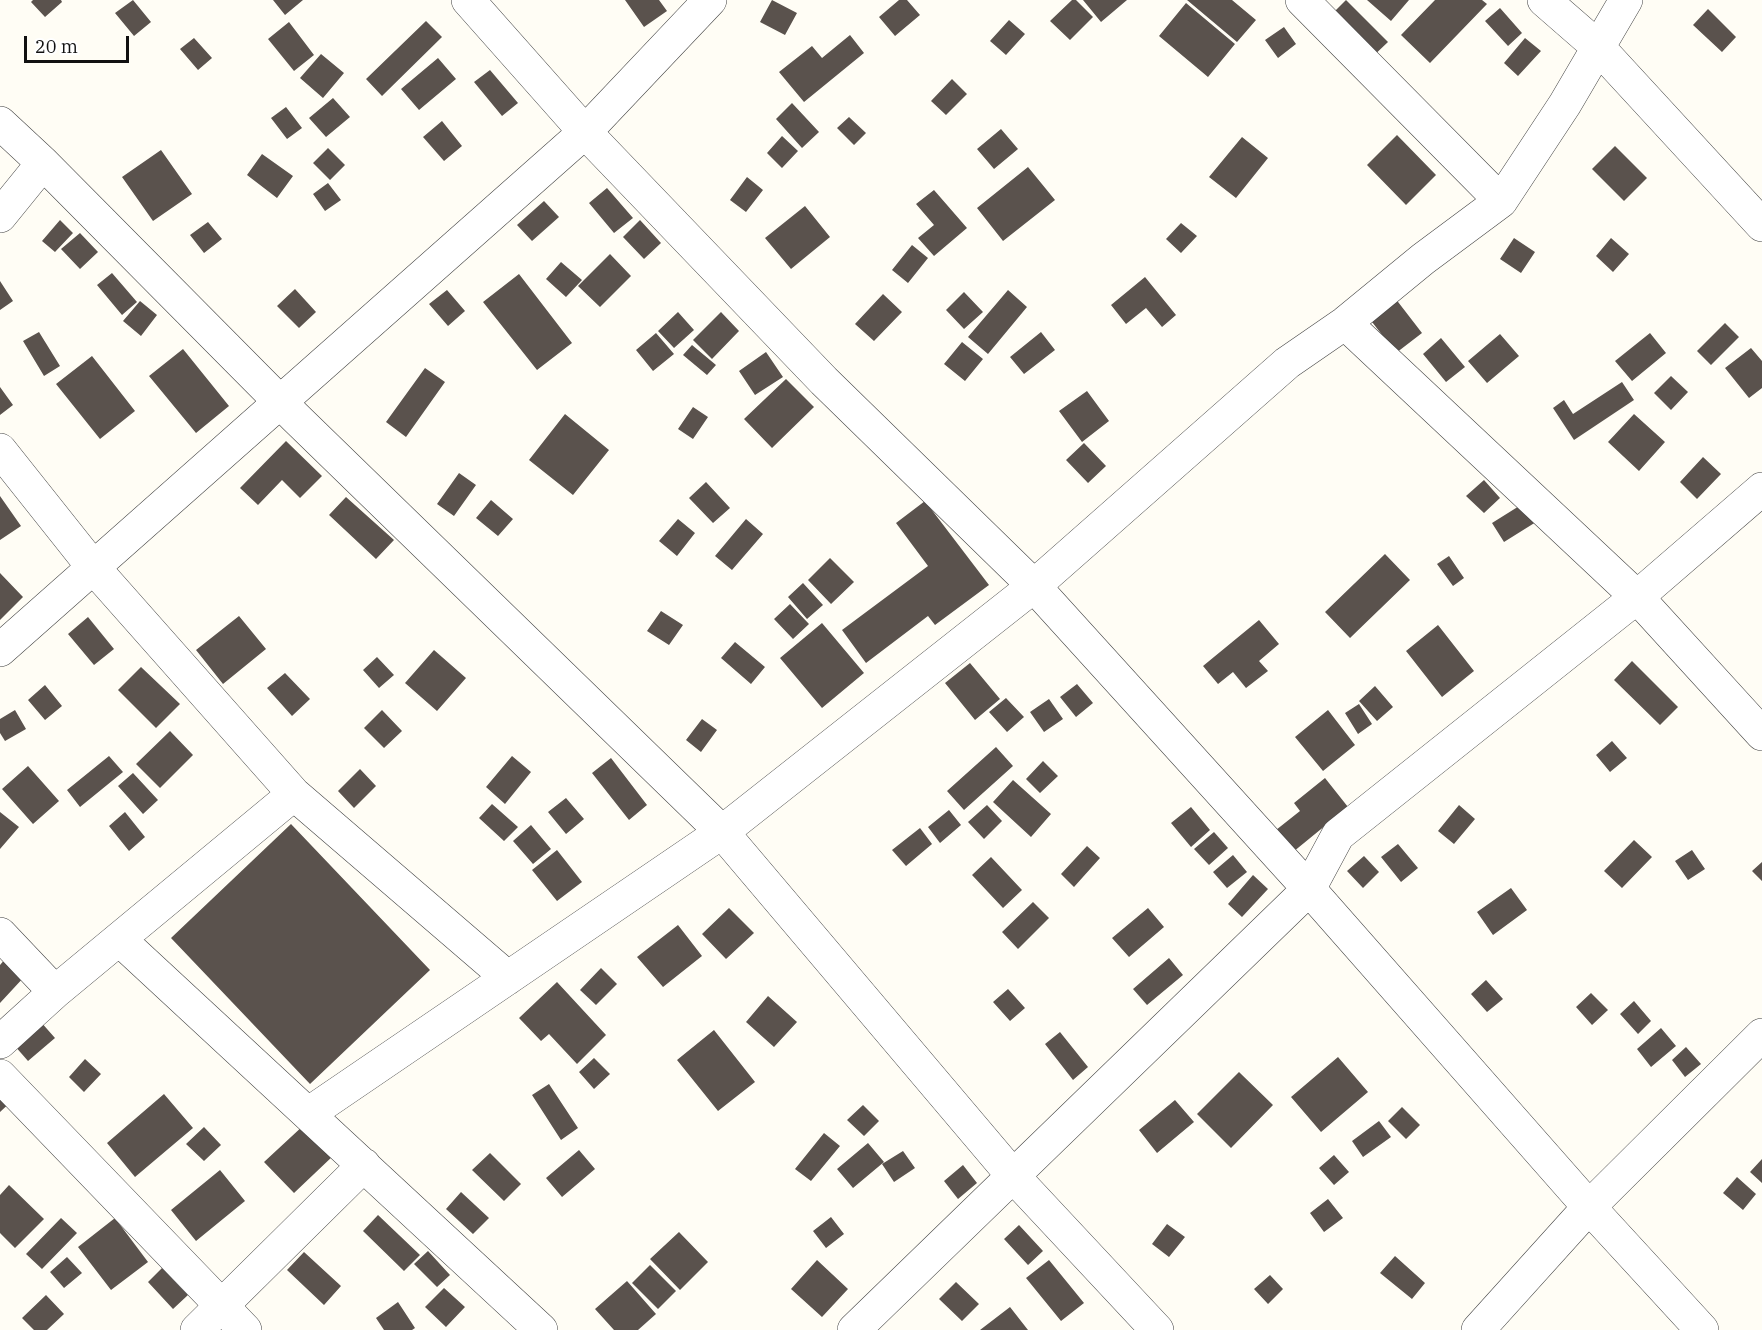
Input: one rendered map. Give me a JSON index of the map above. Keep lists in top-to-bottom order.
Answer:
{
  "scale_bar": "20 m"
}
